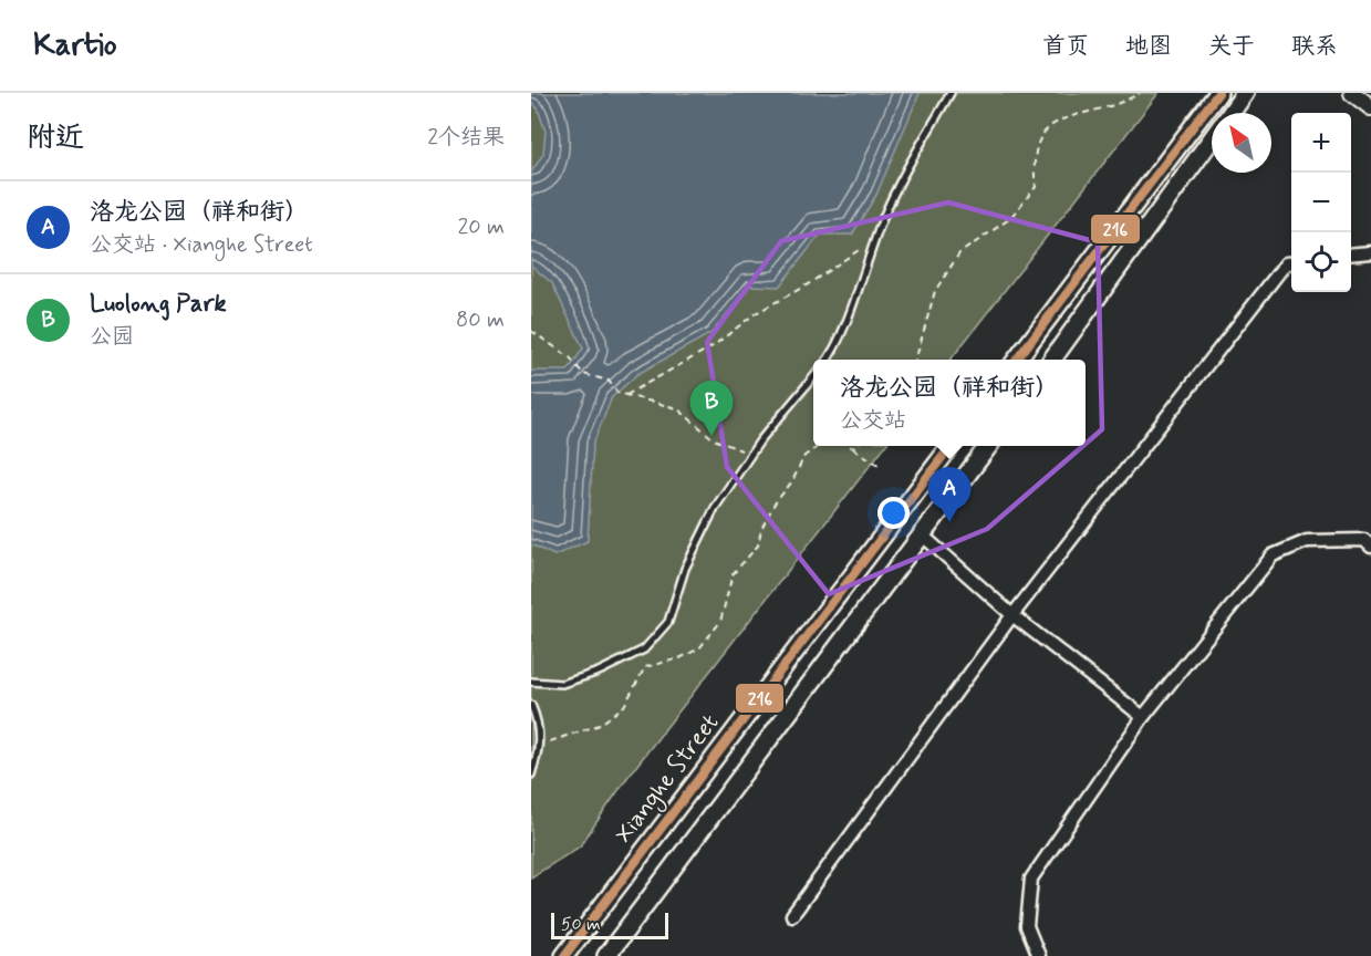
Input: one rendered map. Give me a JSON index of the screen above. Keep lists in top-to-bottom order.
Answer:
{
  "streets": {
    "main road": ["Xianghe Street"]
  },
  "lines": ["transit line 216"],
  "scale_bar": "50 m",
  "north": "top left",
  "page": {
    "header": "Kartio",
    "nav": [
      "首页",
      "地图",
      "关于",
      "联系"
    ],
    "heading": ["附近", "2个结果"],
    "map_buttons": ["+", "−"],
    "list": [
      {
        "mark": "A",
        "name": "洛龙公园（祥和街）",
        "note": "公交站 · Xianghe Street",
        "value": "20 m"
      },
      {
        "mark": "B",
        "name": "Luolong Park",
        "note": "公园",
        "value": "80 m"
      }
    ],
    "popup": ["洛龙公园（祥和街）", "公交站"],
    "pins": ["B", "A"],
    "scale": "50 m"
  }
}
